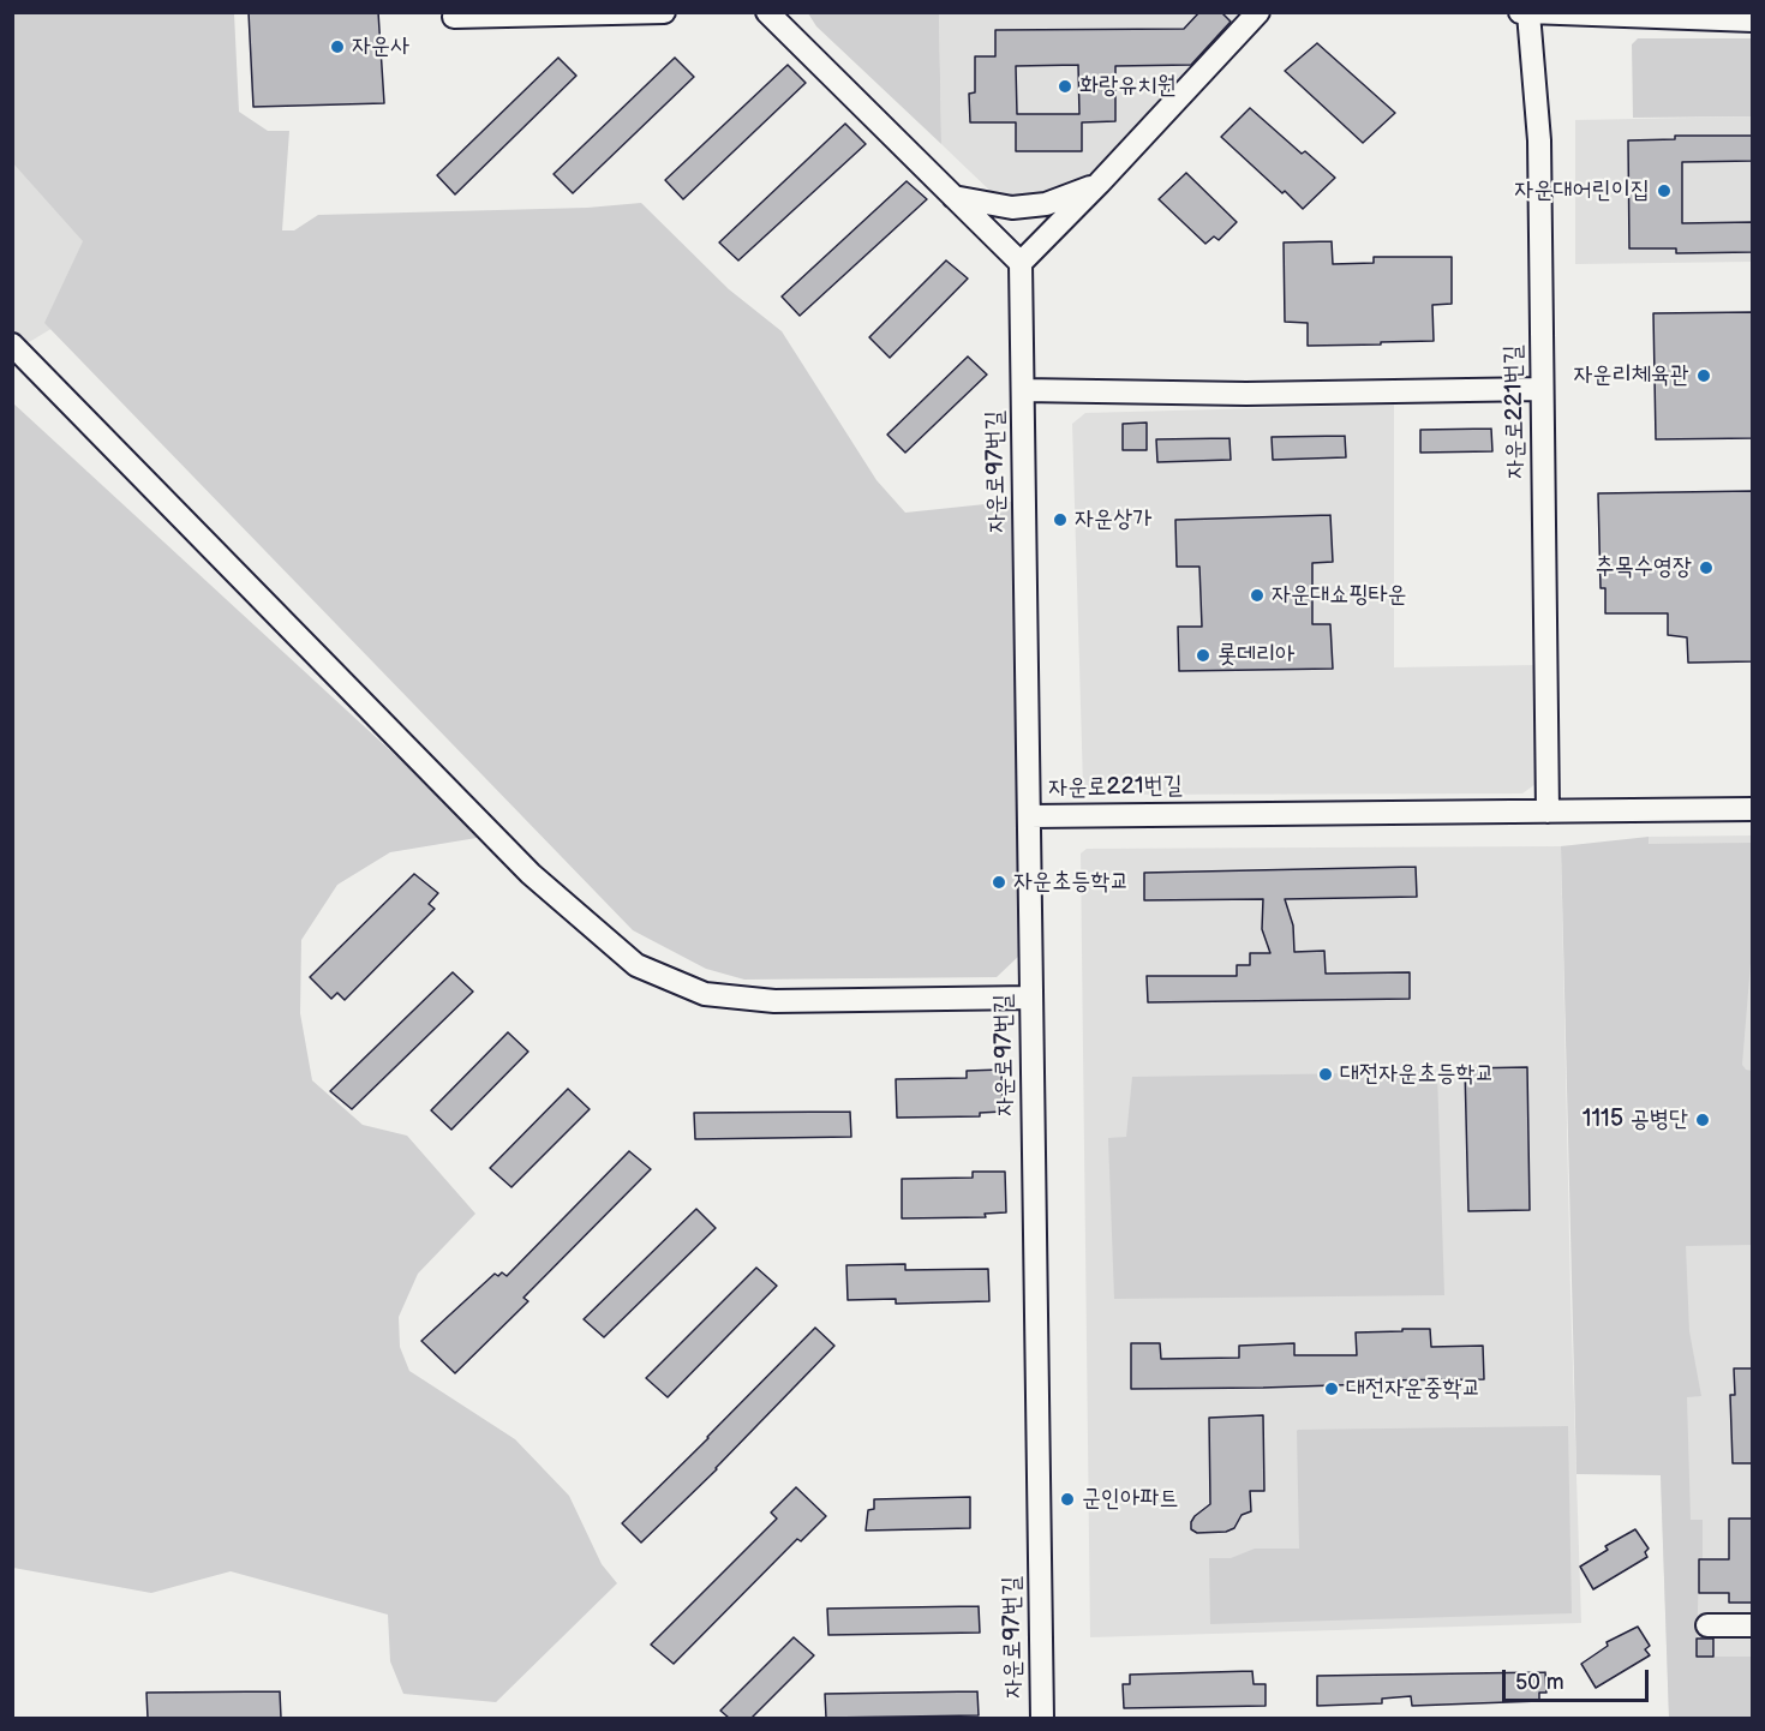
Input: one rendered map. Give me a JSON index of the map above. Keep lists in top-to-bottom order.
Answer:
{
  "streets": {
    "street": ["자운로221번길", "자운로97번길"]
  },
  "crossings": [
    ["자운로221번길", "자운로97번길"]
  ],
  "places": [
    "자운사",
    "화랑유치원",
    "자운대어린이집",
    "자운리체육관",
    "자운상가",
    "추목수영장",
    "자운대쇼핑타운",
    "롯데리아",
    "자운초등학교",
    "대전자운초등학교",
    "1115 공병단",
    "대전자운중학교",
    "군인아파트"
  ],
  "scale_bar": "50 m"
}
